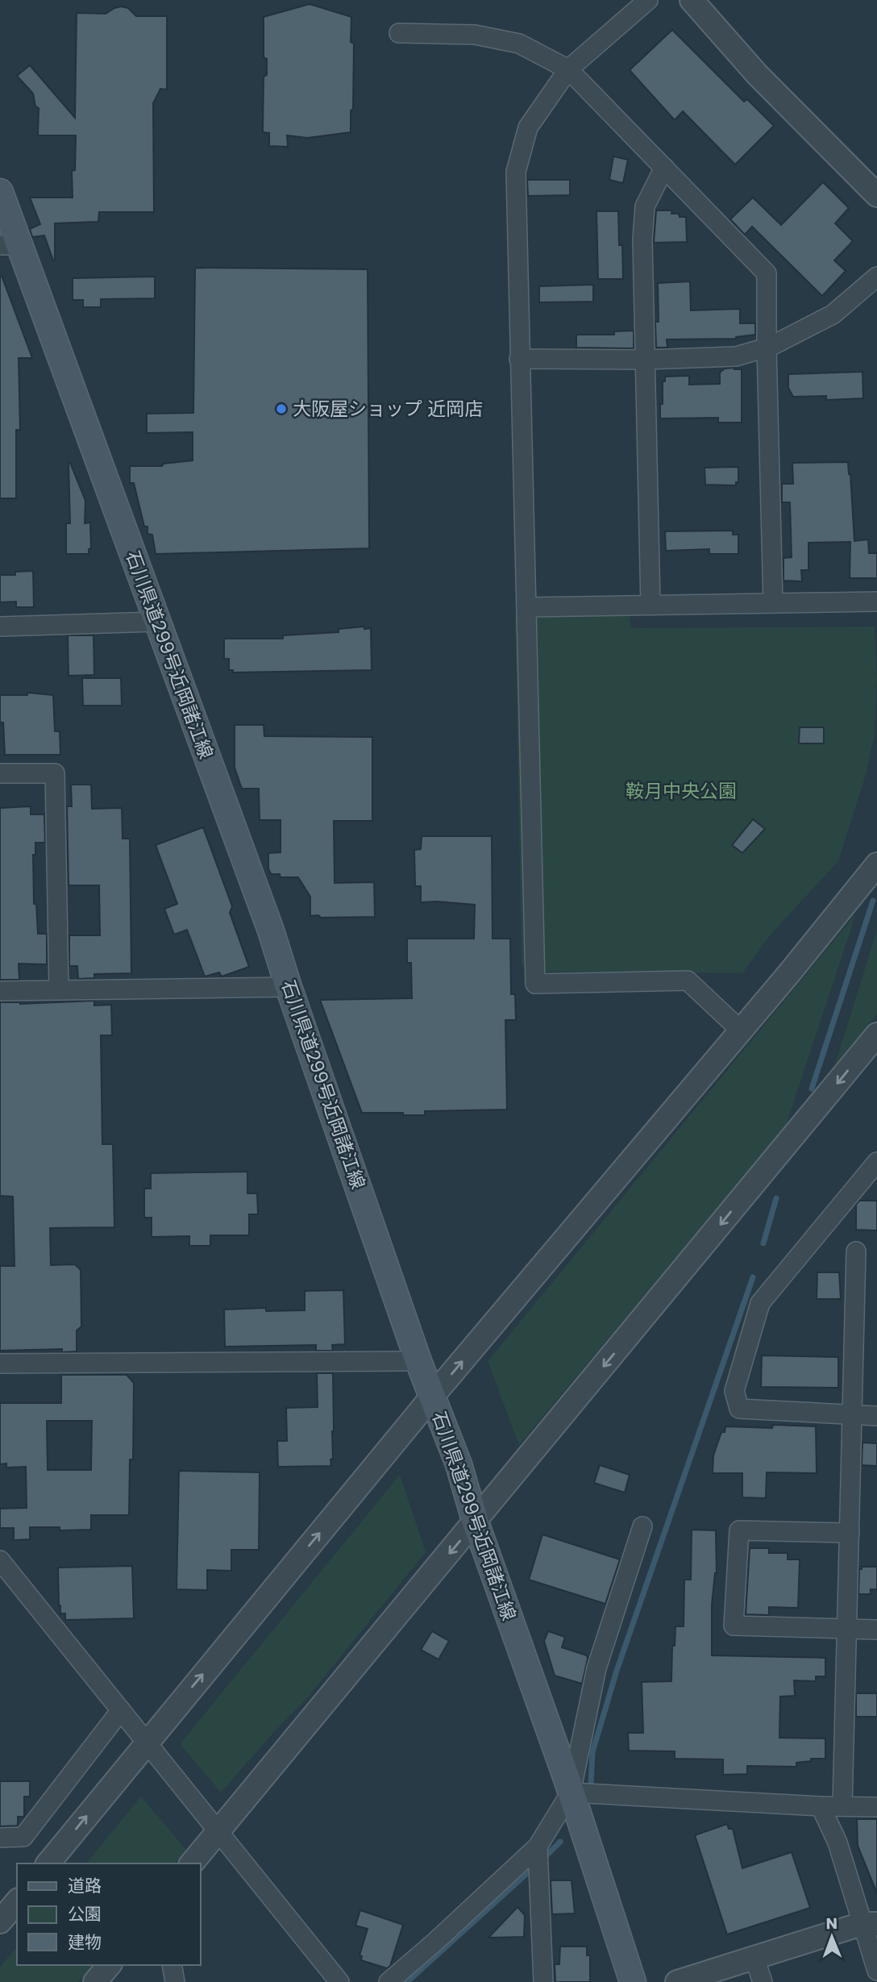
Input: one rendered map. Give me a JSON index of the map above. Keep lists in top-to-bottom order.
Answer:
{
  "streets": {
    "main road": ["石川県道299号近岡諸江線"]
  },
  "parks": ["鞍月中央公園"],
  "places": ["大阪屋ショップ 近岡店"],
  "legend": ["道路", "公園", "建物"],
  "north": "top"
}
